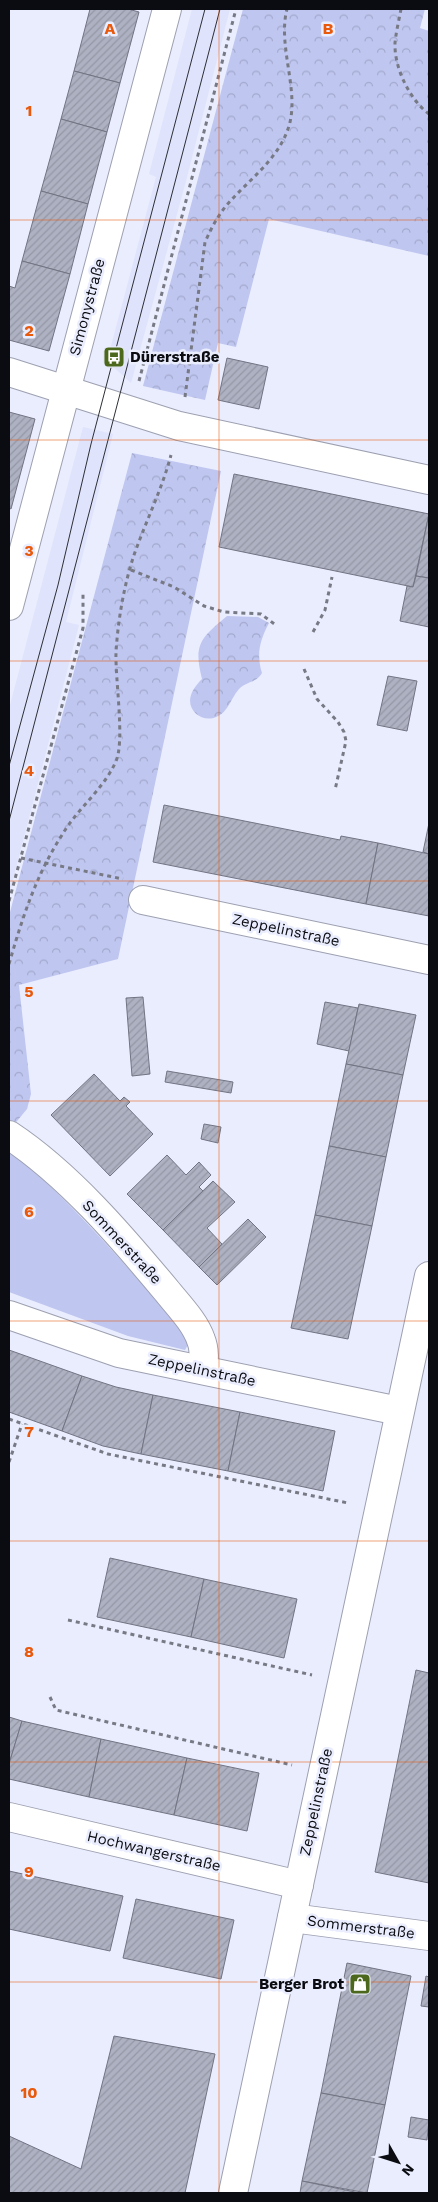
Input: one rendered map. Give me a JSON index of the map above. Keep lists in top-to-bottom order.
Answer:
{
  "streets": {
    "street": [
      "Simonystraße",
      "Zeppelinstraße",
      "Sommerstraße",
      "Hochwangerstraße"
    ]
  },
  "crossings": [
    ["Zeppelinstraße", "Sommerstraße"],
    ["Zeppelinstraße", "Hochwangerstraße"]
  ],
  "places": {
    "bus stop": ["Dürerstraße"],
    "shop": ["Berger Brot"]
  },
  "north": "bottom right",
  "grid": {
    "columns": ["A", "B"],
    "rows": [
      "1",
      "2",
      "3",
      "4",
      "5",
      "6",
      "7",
      "8",
      "9",
      "10"
    ]
  }
}
